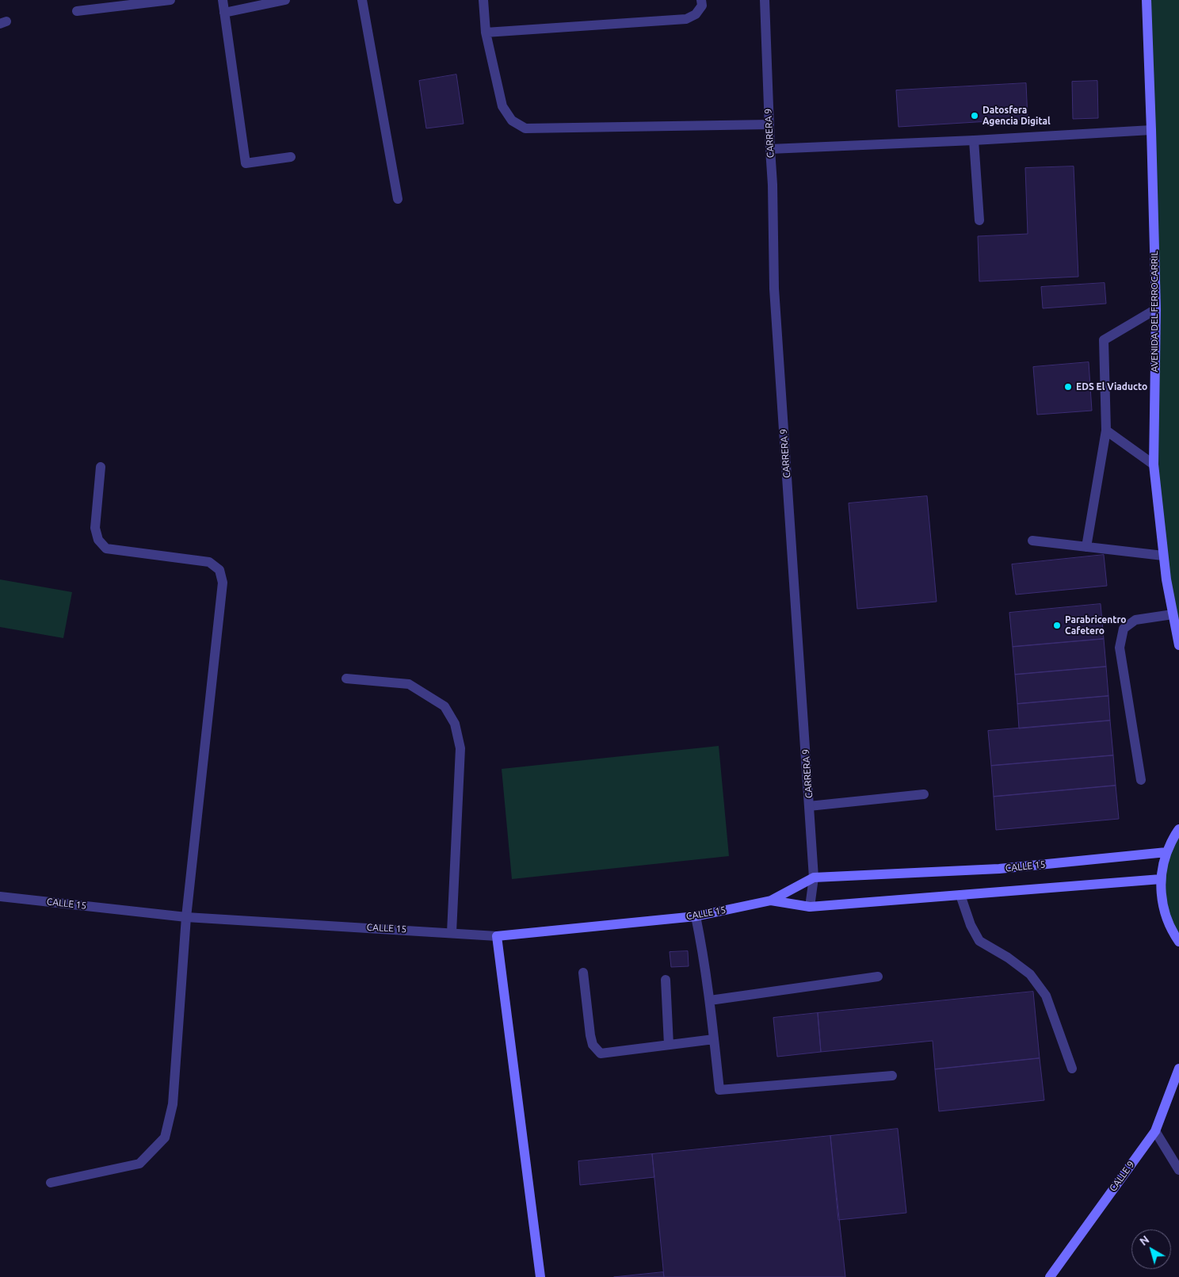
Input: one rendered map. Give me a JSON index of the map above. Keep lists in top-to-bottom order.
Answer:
{
  "streets": {
    "main road": ["AVENIDA DEL FERROCARRIL", "CALLE 15", "CALLE 9"],
    "street": ["CARRERA 9"]
  },
  "crossings": [
    ["CARRERA 9", "CALLE 15"]
  ],
  "places": ["Datosfera Agencia Digital", "EDS El Viaducto", "Parabricentro Cafetero"],
  "north": "top left"
}
